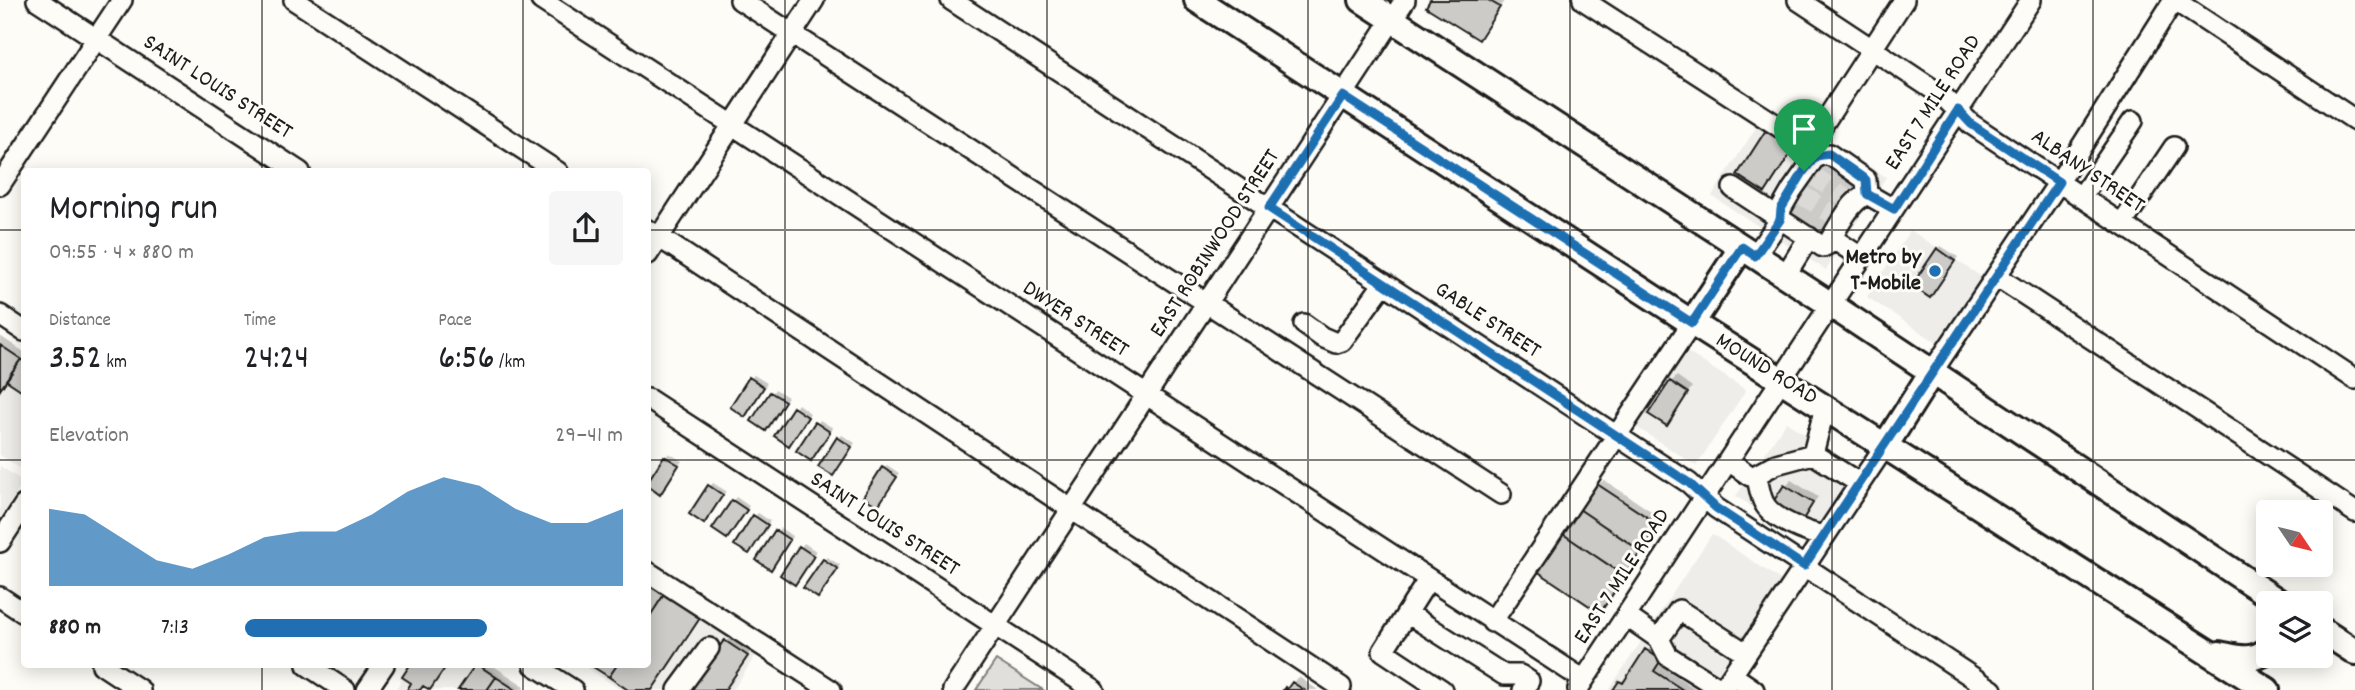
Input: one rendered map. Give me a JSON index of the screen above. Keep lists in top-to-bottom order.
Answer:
{
  "streets": {
    "main road": ["MOUND ROAD"],
    "street": [
      "SAINT LOUIS STREET",
      "EAST 7 MILE ROAD",
      "ALBANY STREET",
      "EAST ROBINWOOD STREET",
      "DWYER STREET",
      "GABLE STREET"
    ]
  },
  "crossings": [
    ["SAINT LOUIS STREET", "EAST ROBINWOOD STREET"],
    ["EAST 7 MILE ROAD", "ALBANY STREET"],
    ["EAST 7 MILE ROAD", "DWYER STREET"],
    ["EAST 7 MILE ROAD", "GABLE STREET"],
    ["EAST 7 MILE ROAD", "MOUND ROAD"],
    ["EAST ROBINWOOD STREET", "DWYER STREET"],
    ["EAST ROBINWOOD STREET", "GABLE STREET"],
    ["EAST ROBINWOOD STREET", "MOUND ROAD"]
  ],
  "places": ["Metro by T-Mobile"],
  "north": "bottom right",
  "page": {
    "heading": ["Morning run", "09:55 · 4 × 880 m"],
    "stats": [
      ["Distance", "3.52 km"],
      ["Time", "24:24"],
      ["Pace", "6:56 /km"]
    ],
    "chart": ["Elevation", "29–41 m"],
    "list": [
      {
        "name": "880 m",
        "note": "7:13"
      }
    ]
  }
}
